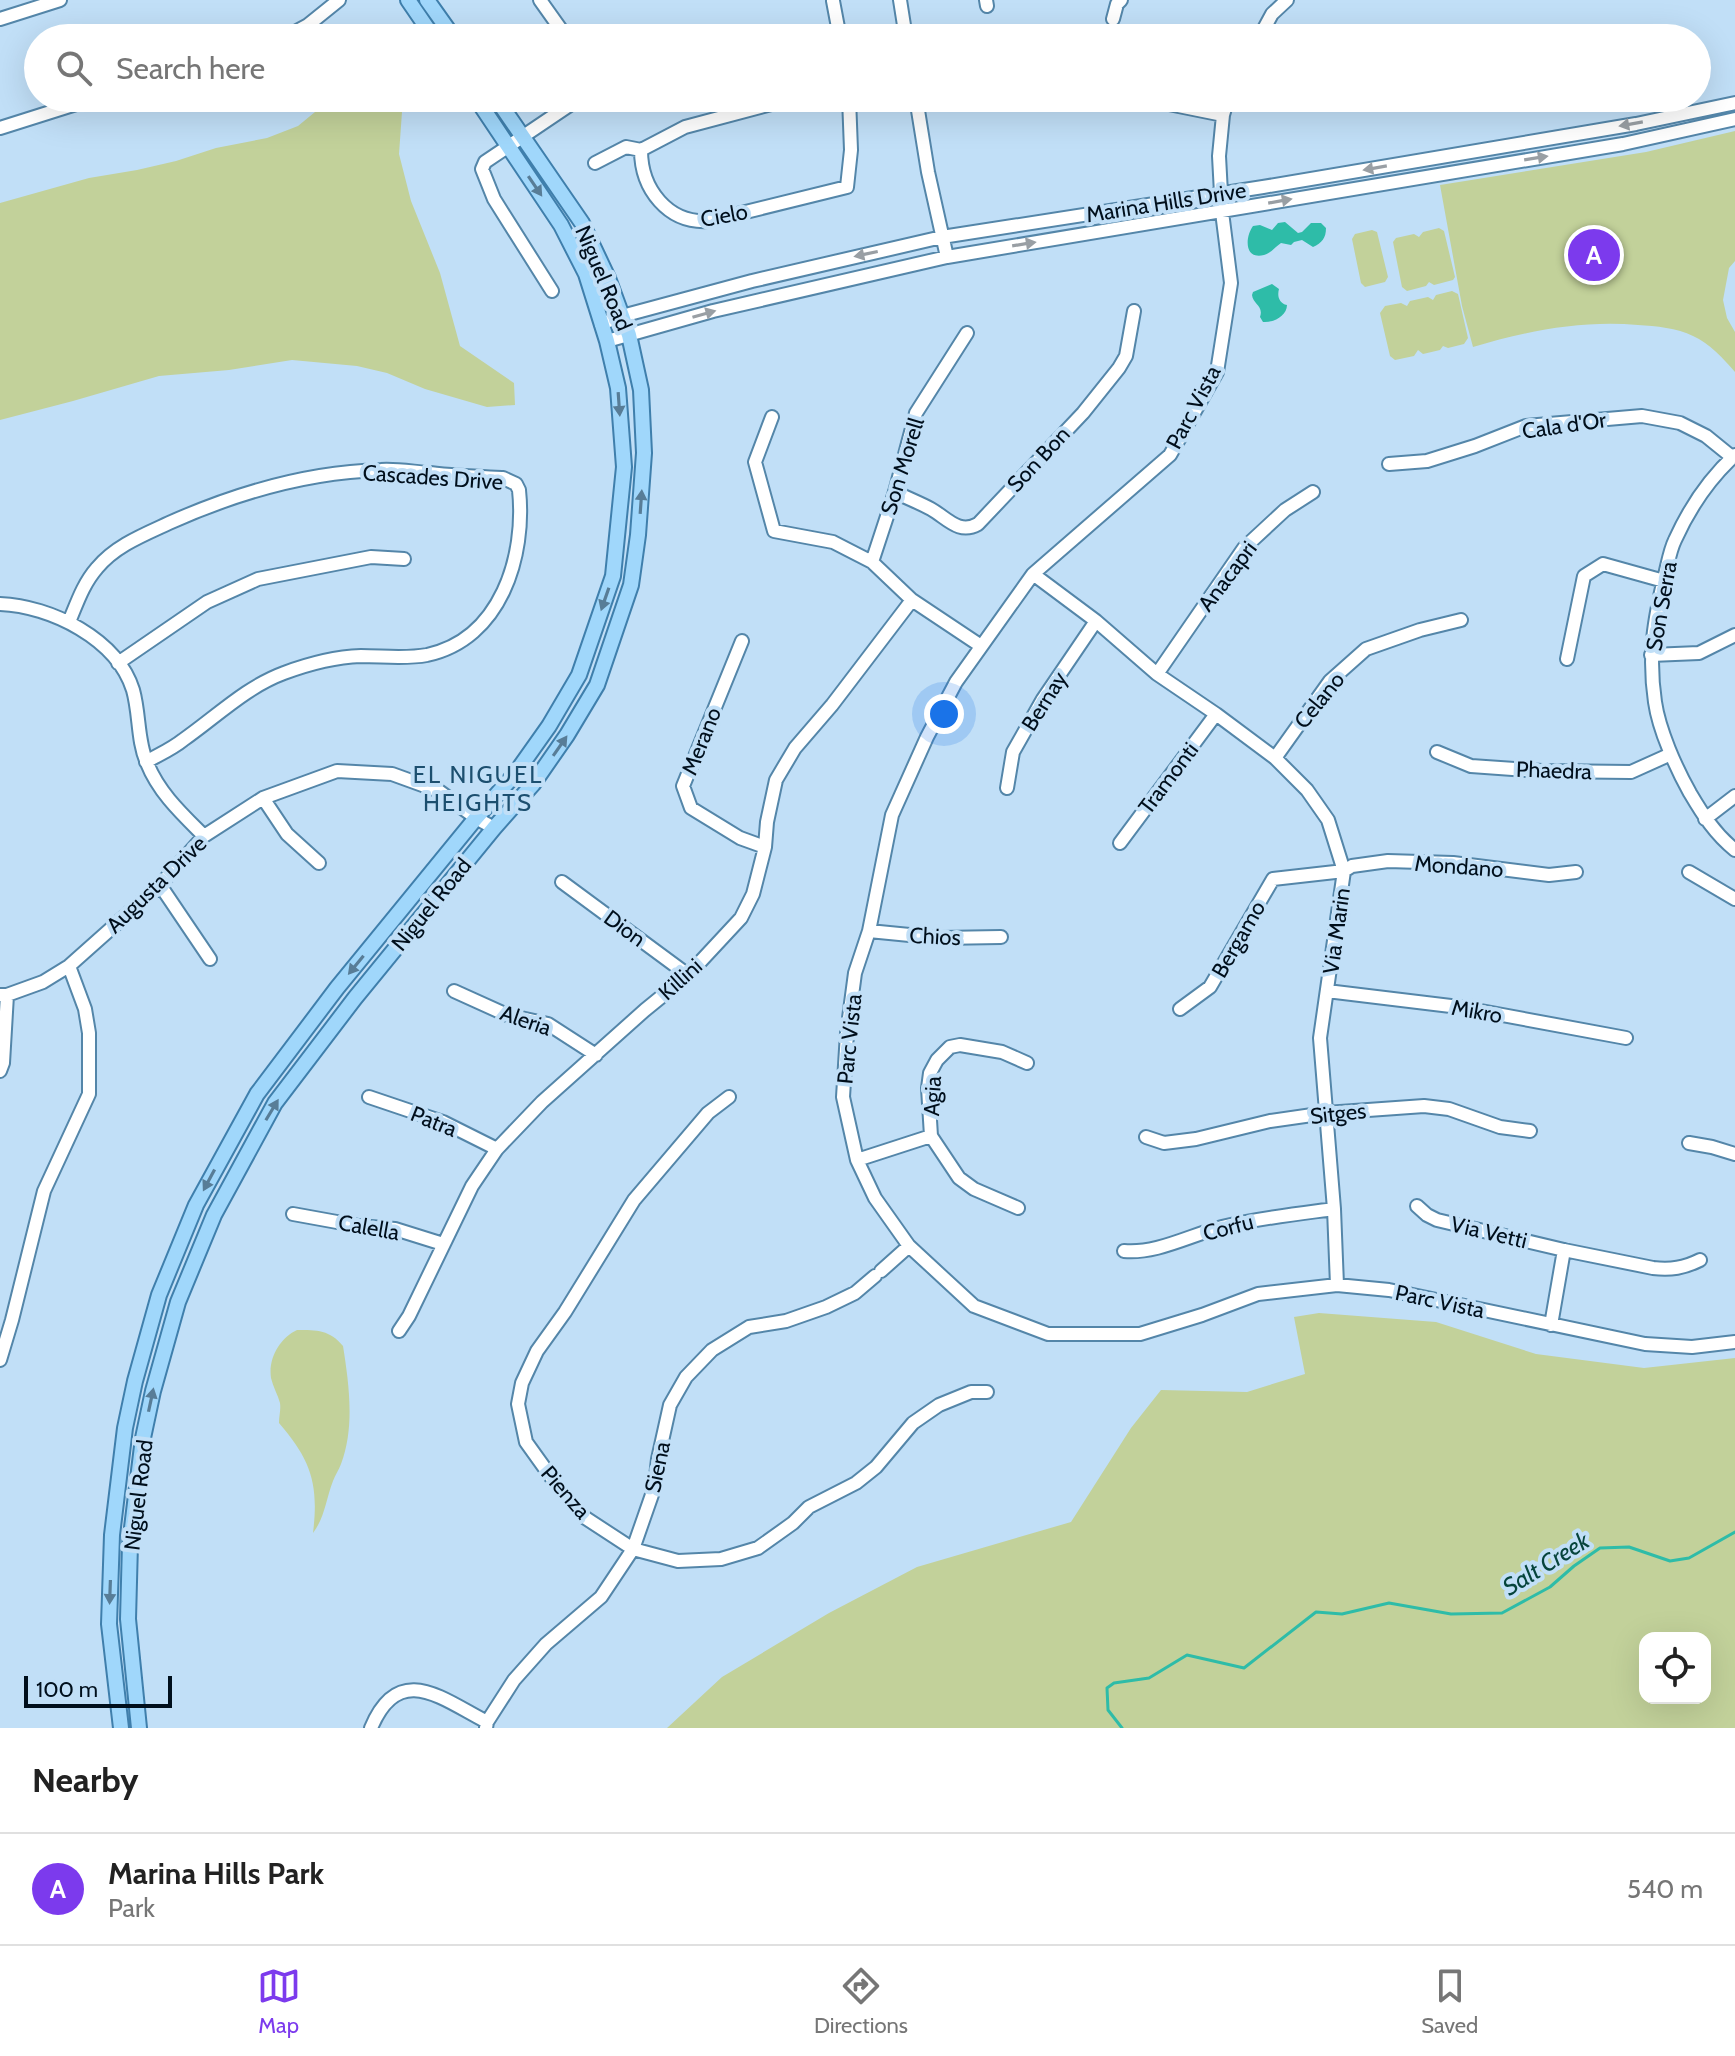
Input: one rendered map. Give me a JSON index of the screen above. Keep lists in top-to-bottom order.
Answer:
{
  "streets": {
    "main road": ["Niguel Road"],
    "street": [
      "Marina Hills Drive",
      "Cielo",
      "Parc Vista",
      "Cala d'Or",
      "Son Bon",
      "Son Morell",
      "Cascades Drive",
      "Anacapri",
      "Son Serra",
      "Celano",
      "Bernay",
      "Merano",
      "Phaedra",
      "Tramonti",
      "Mondano",
      "Augusta Drive",
      "Dion",
      "Via Marin",
      "Chios",
      "Bergamo",
      "Killini",
      "Mikro",
      "Aleria",
      "Agia",
      "Sitges",
      "Patra",
      "Calella",
      "Corfu",
      "Via Vetti",
      "Siena",
      "Pienza"
    ]
  },
  "crossings": [
    ["Marina Hills Drive", "Niguel Road"],
    ["Marina Hills Drive", "Parc Vista"],
    ["Niguel Road", "Augusta Drive"],
    ["Parc Vista", "Via Marin"],
    ["Parc Vista", "Chios"],
    ["Parc Vista", "Agia"],
    ["Parc Vista", "Siena"],
    ["Cala d'Or", "Son Serra"],
    ["Son Bon", "Son Morell"],
    ["Anacapri", "Via Marin"],
    ["Son Serra", "Phaedra"],
    ["Celano", "Via Marin"],
    ["Bernay", "Via Marin"],
    ["Merano", "Killini"],
    ["Tramonti", "Via Marin"],
    ["Mondano", "Via Marin"],
    ["Mondano", "Bergamo"],
    ["Dion", "Killini"],
    ["Via Marin", "Bergamo"],
    ["Via Marin", "Mikro"],
    ["Via Marin", "Sitges"],
    ["Via Marin", "Corfu"],
    ["Killini", "Aleria"],
    ["Killini", "Patra"],
    ["Killini", "Calella"],
    ["Siena", "Pienza"]
  ],
  "districts": ["EL NIGUEL HEIGHTS"],
  "water": ["Salt Creek"],
  "scale_bar": "100 m",
  "page": {
    "search": "Search here",
    "pins": "A",
    "scale": "100 m",
    "heading": "Nearby",
    "list": [
      {
        "mark": "A",
        "name": "Marina Hills Park",
        "note": "Park",
        "value": "540 m"
      }
    ],
    "nav": ["Map", "Directions", "Saved"]
  }
}
